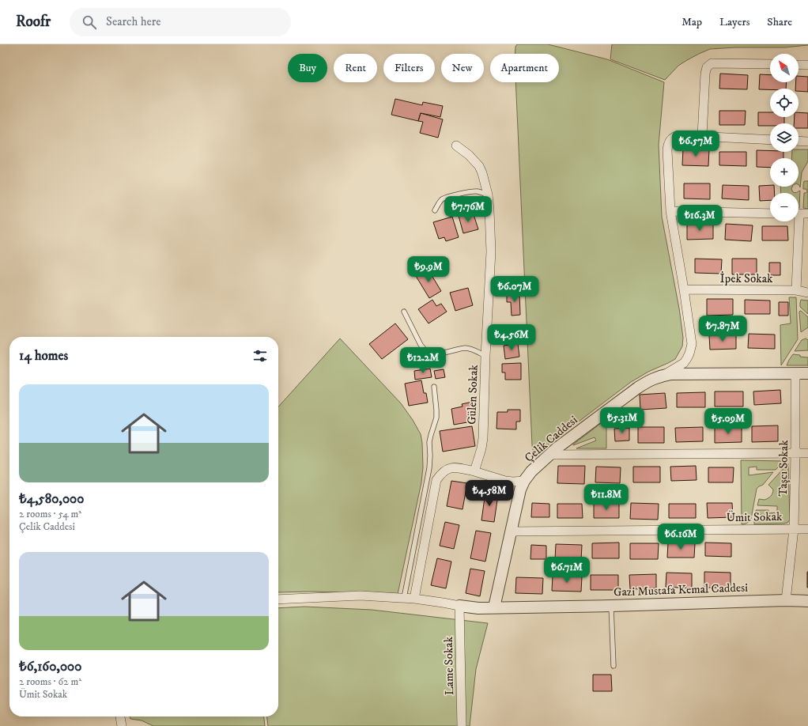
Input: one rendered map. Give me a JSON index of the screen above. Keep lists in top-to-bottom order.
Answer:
{
  "streets": {
    "street": [
      "İpek Sokak",
      "Gülen Sokak",
      "Çelik Caddesi",
      "Taşcı Sokak",
      "Ümit Sokak",
      "Gazi Mustafa Kemal Caddesi",
      "Lame Sokak"
    ]
  },
  "crossings": [
    ["Çelik Caddesi", "Taşcı Sokak"],
    ["Çelik Caddesi", "Ümit Sokak"],
    ["Çelik Caddesi", "Gazi Mustafa Kemal Caddesi"],
    ["Taşcı Sokak", "Ümit Sokak"],
    ["Taşcı Sokak", "Gazi Mustafa Kemal Caddesi"],
    ["Gazi Mustafa Kemal Caddesi", "Lame Sokak"]
  ],
  "north": "top left",
  "page": {
    "header": "Roofr",
    "search": "Search here",
    "nav": ["Map", "Layers", "Share"],
    "map_buttons": ["+", "−"],
    "chip": [
      "Buy",
      "Rent",
      "Filters",
      "New",
      "Apartment"
    ],
    "price": [
      "₺6.57M",
      "₺7.76M",
      "₺16.3M",
      "₺9.9M",
      "₺6.07M",
      "₺7.87M",
      "₺4.56M",
      "₺12.2M",
      "₺5.31M",
      "₺5.09M",
      "₺4.58M",
      "₺11.8M",
      "₺6.16M",
      "₺6.71M"
    ],
    "heading": "14 homes",
    "list": [
      {
        "name": "₺4,580,000",
        "note": "2 rooms · 54 m² · Çelik Caddesi"
      },
      {
        "name": "₺6,160,000",
        "note": "2 rooms · 62 m² · Ümit Sokak"
      }
    ]
  }
}
